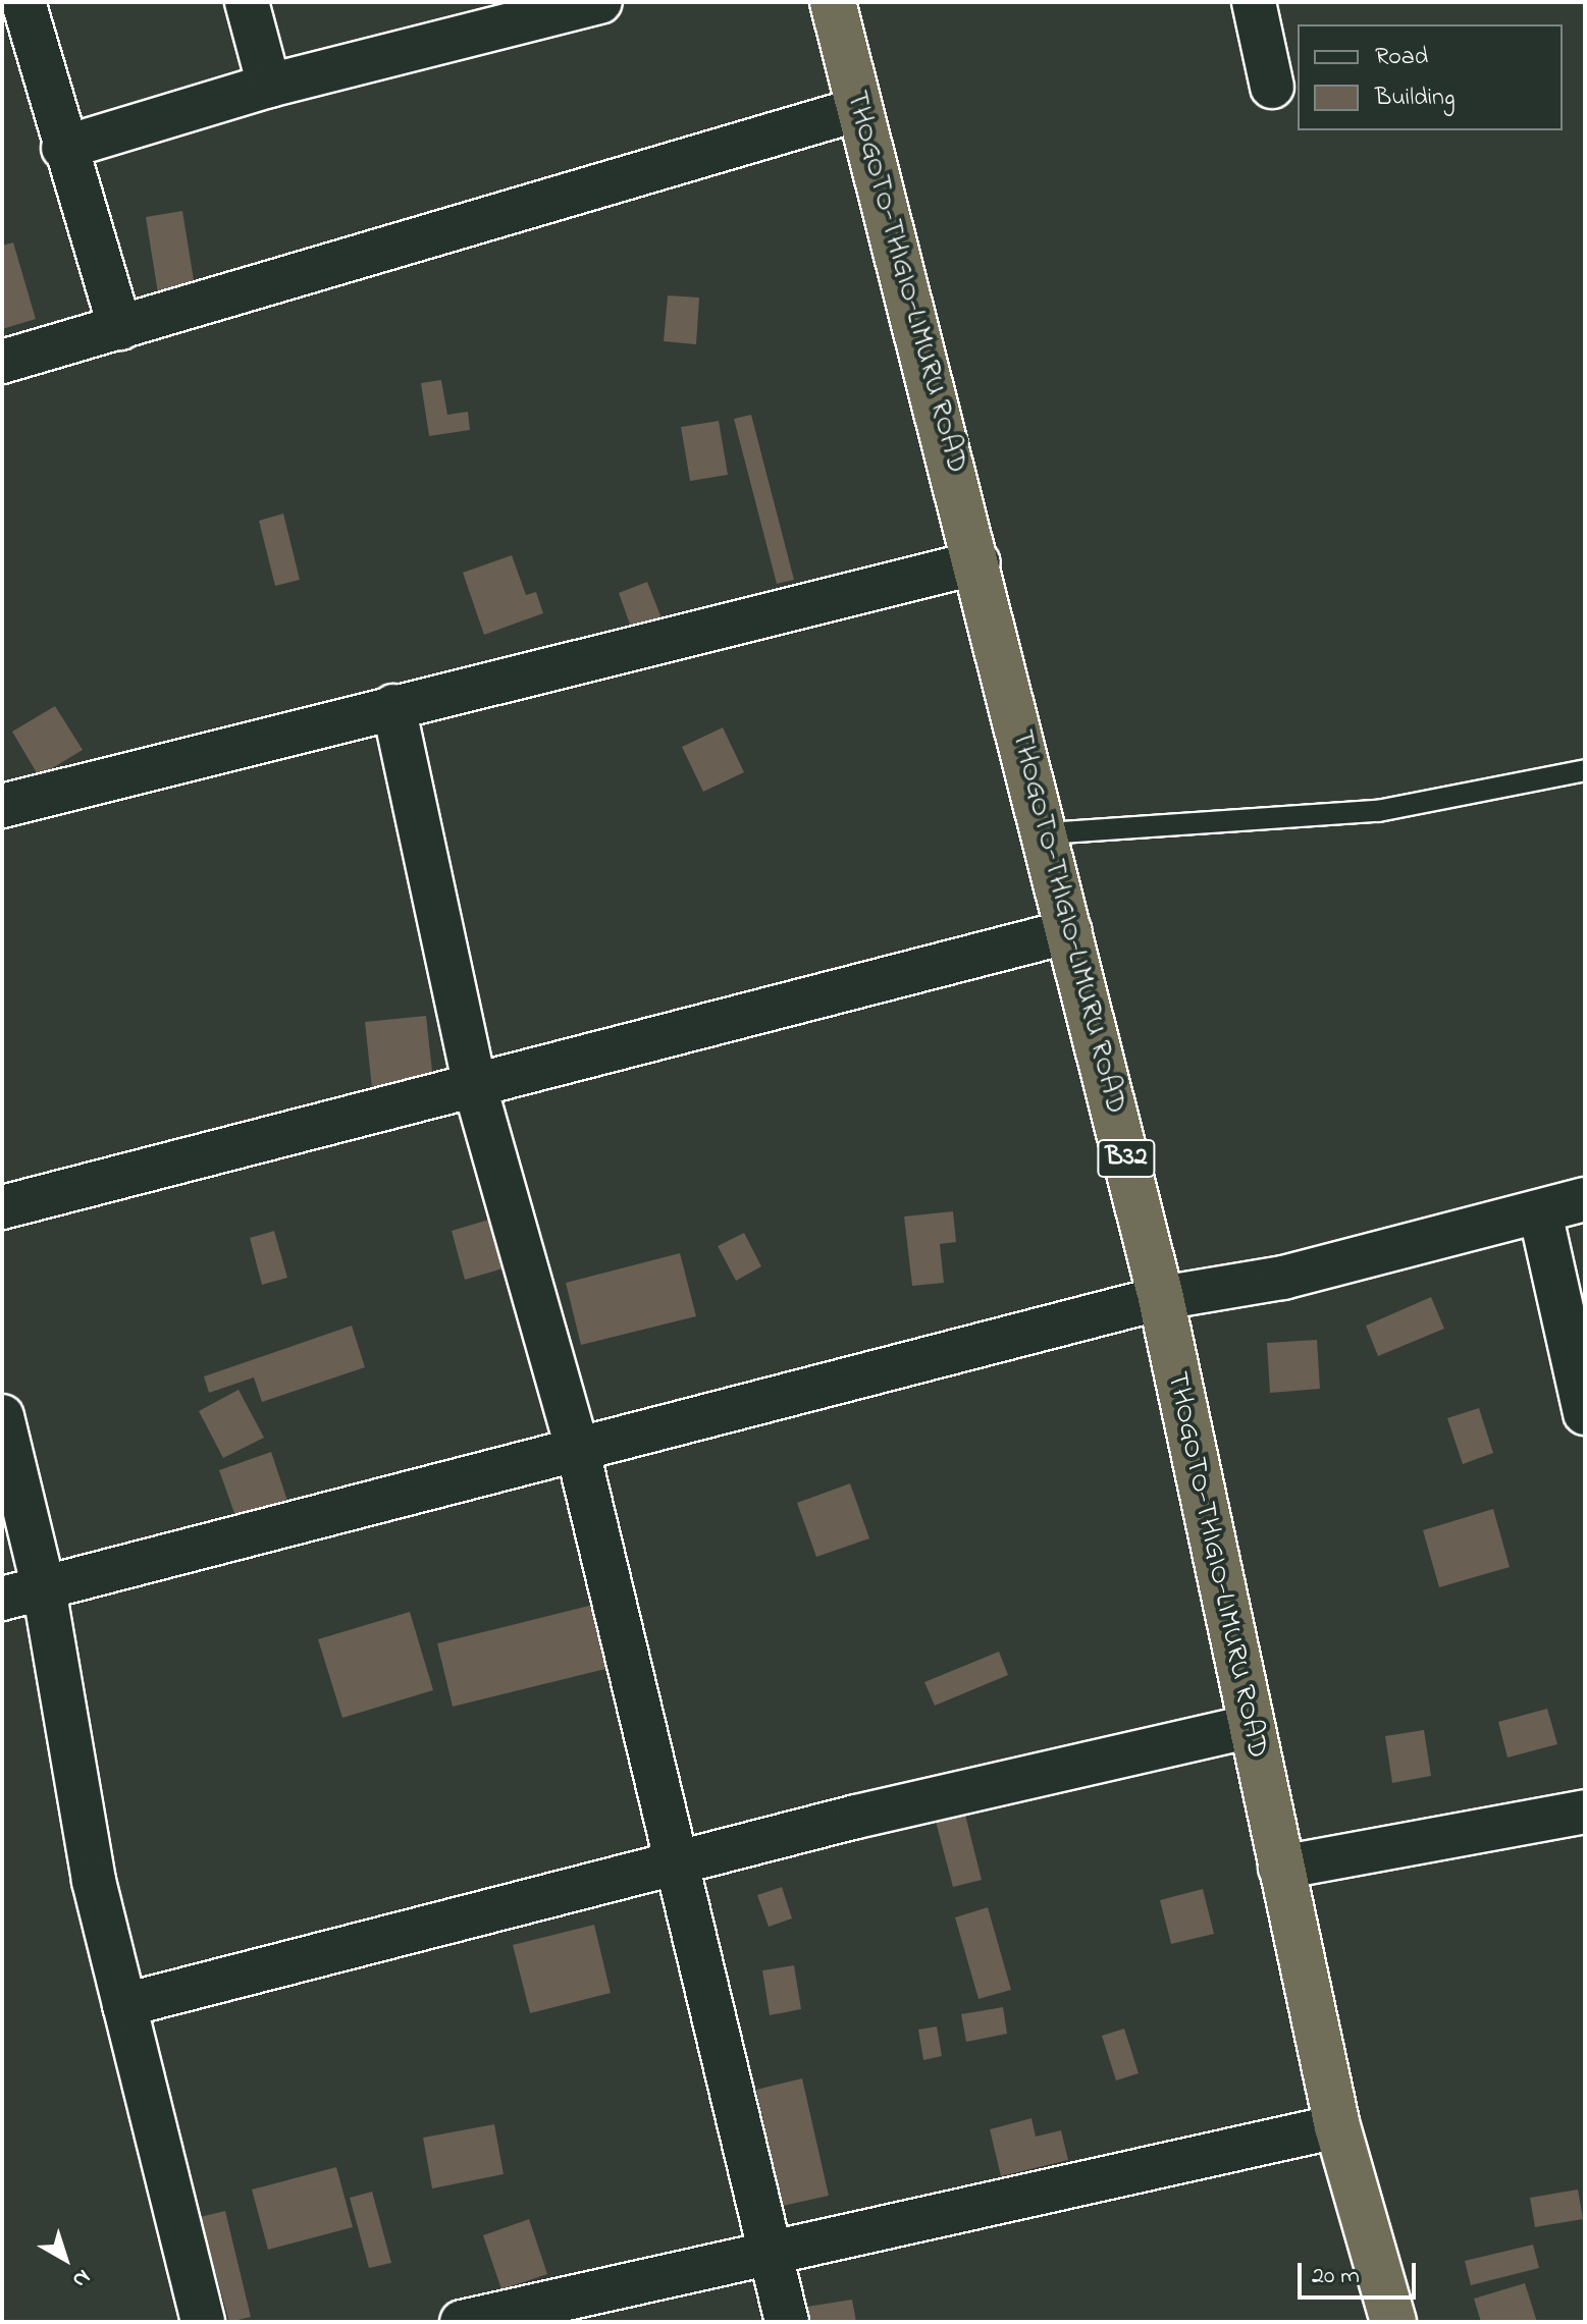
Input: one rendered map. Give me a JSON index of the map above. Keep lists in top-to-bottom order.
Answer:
{
  "streets": {
    "highway": ["THOGOTO-THIGIO-LIMURU ROAD", "B32"]
  },
  "legend": ["Road", "Building"],
  "scale_bar": "20 m",
  "north": "bottom right"
}
